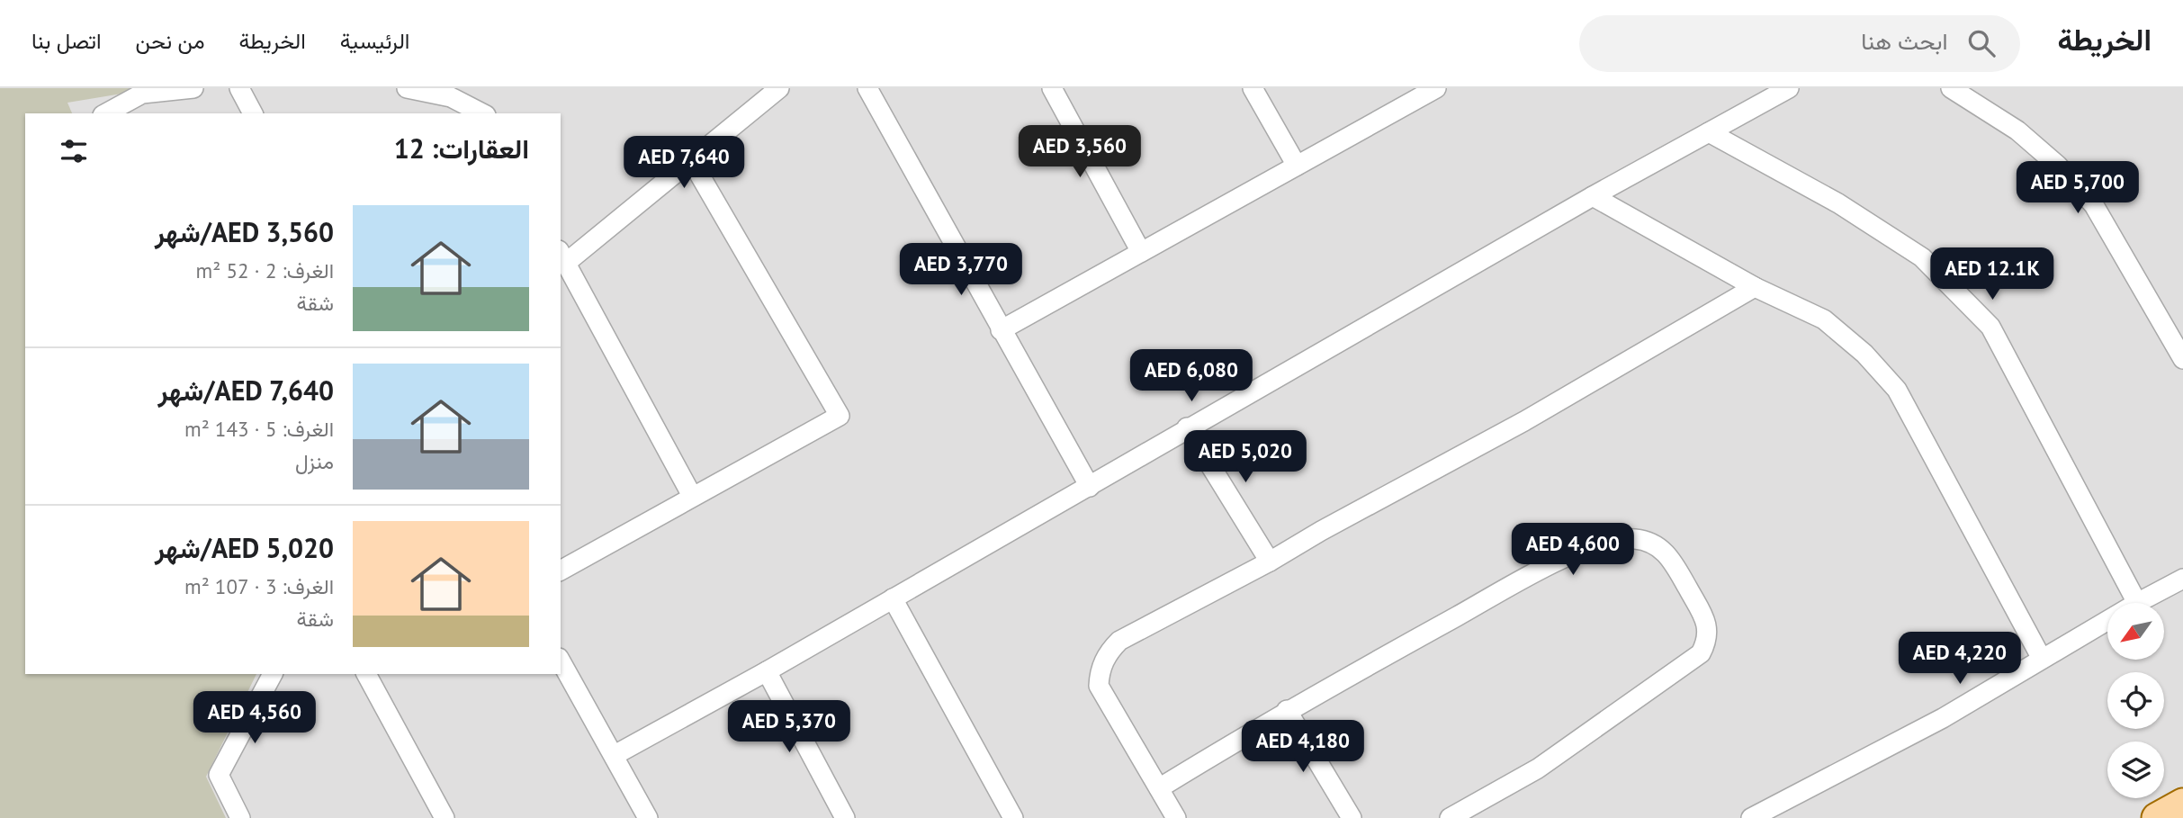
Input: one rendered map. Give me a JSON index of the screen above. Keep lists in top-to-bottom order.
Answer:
{
  "north": "bottom left",
  "page": {
    "header": "الخريطة",
    "search": "ابحث هنا",
    "nav": [
      "الرئيسية",
      "الخريطة",
      "من نحن",
      "اتصل بنا"
    ],
    "heading": "العقارات: 12",
    "price": [
      "AED 3,560",
      "AED 7,640",
      "AED 5,700",
      "AED 3,770",
      "AED 12.1K",
      "AED 6,080",
      "AED 5,020",
      "AED 4,600",
      "AED 4,220",
      "AED 4,560",
      "AED 5,370",
      "AED 4,180"
    ],
    "list": [
      {
        "name": "AED 3,560/شهر",
        "note": "الغرف: 2 · 52 m² · شقة"
      },
      {
        "name": "AED 7,640/شهر",
        "note": "الغرف: 5 · 143 m² · منزل"
      },
      {
        "name": "AED 5,020/شهر",
        "note": "الغرف: 3 · 107 m² · شقة"
      }
    ]
  }
}
